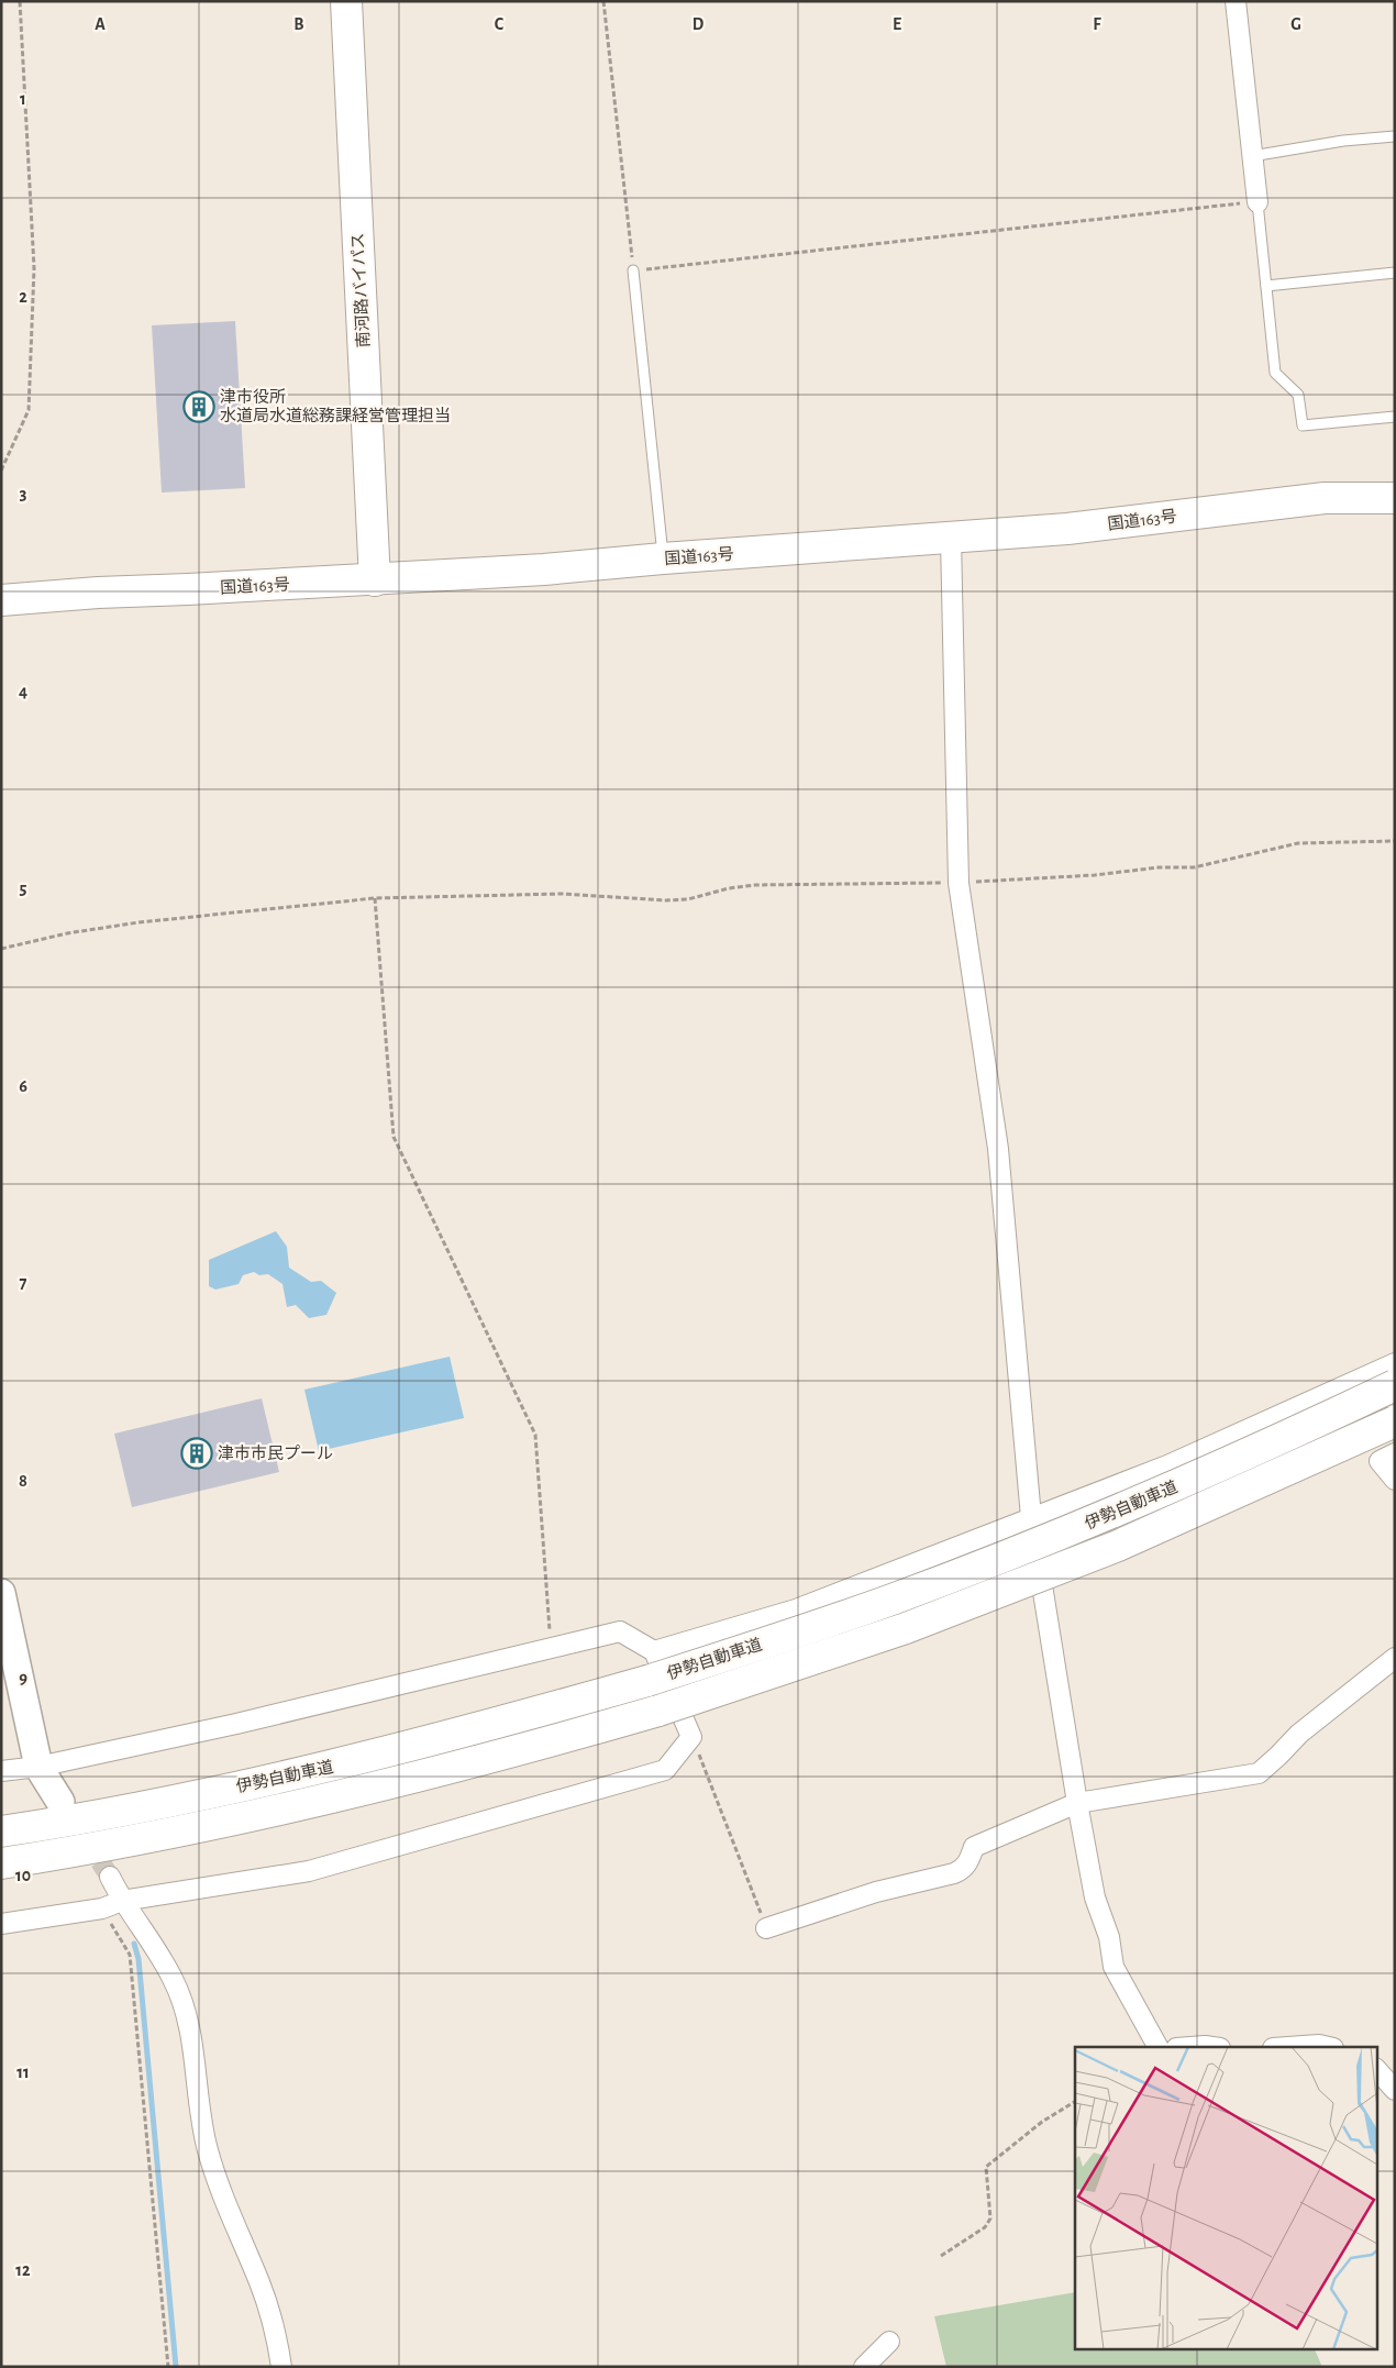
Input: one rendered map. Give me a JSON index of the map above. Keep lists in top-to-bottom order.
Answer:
{
  "streets": {
    "highway": ["南河路バイパス", "国道163号", "伊勢自動車道"]
  },
  "crossings": [
    ["南河路バイパス", "国道163号"]
  ],
  "places": {
    "building": ["津市役所 水道局水道総務課経営管理担当", "津市市民プール"]
  },
  "grid": {
    "columns": [
      "A",
      "B",
      "C",
      "D",
      "E",
      "F",
      "G"
    ],
    "rows": [
      "1",
      "2",
      "3",
      "4",
      "5",
      "6",
      "7",
      "8",
      "9",
      "10",
      "11",
      "12"
    ]
  }
}
